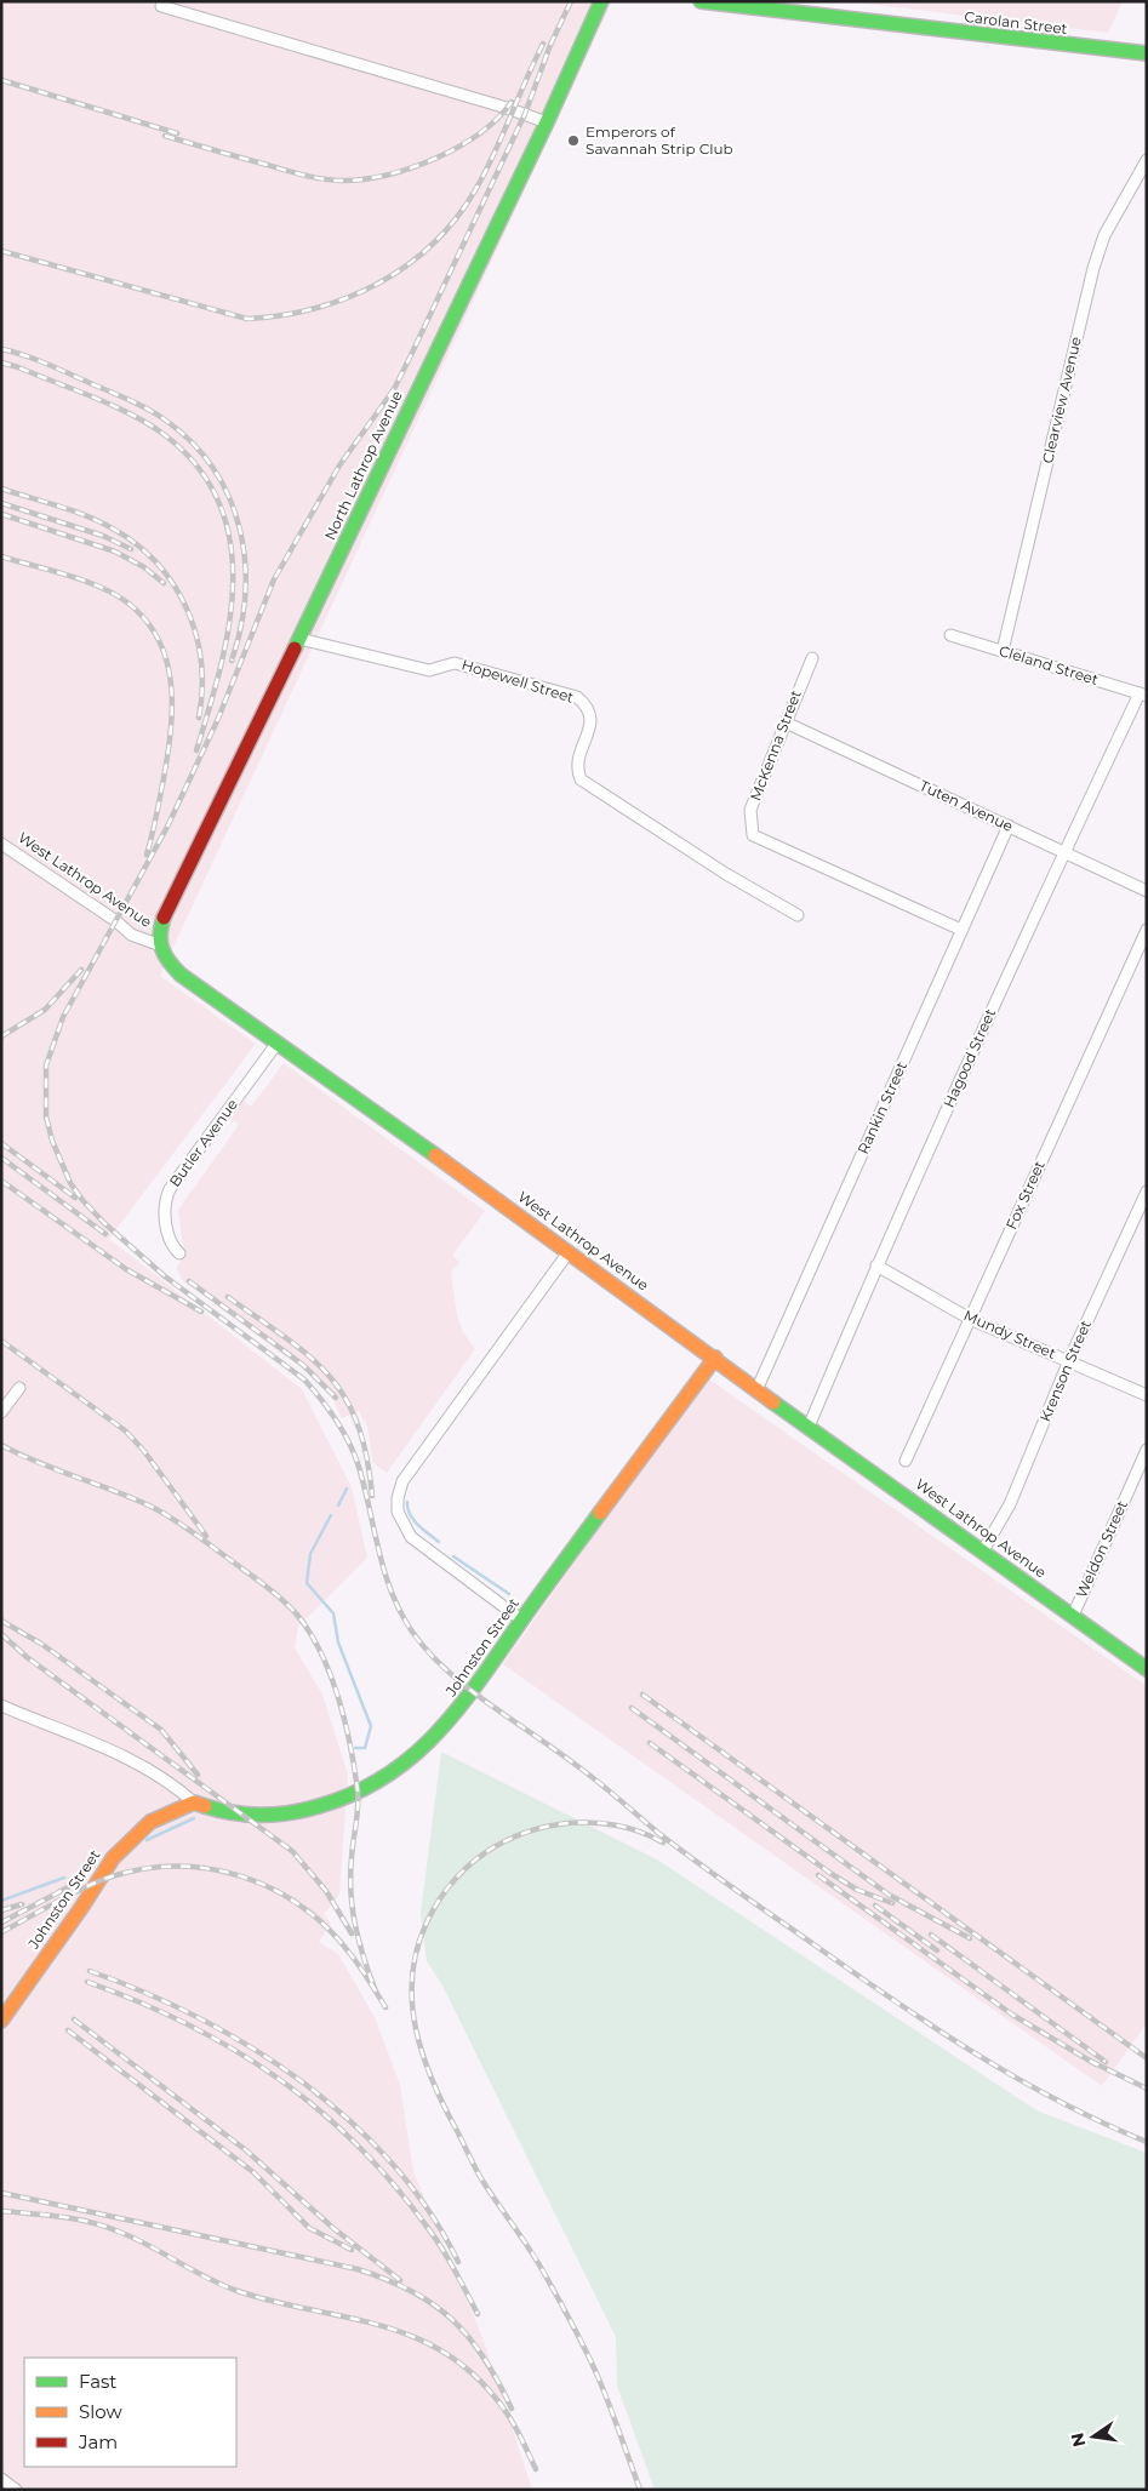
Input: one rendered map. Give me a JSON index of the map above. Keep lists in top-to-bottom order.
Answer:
{
  "streets": {
    "street": [
      "Carolan Street",
      "Clearview Avenue",
      "North Lathrop Avenue",
      "Cleland Street",
      "Hopewell Street",
      "McKenna Street",
      "Tuten Avenue",
      "West Lathrop Avenue",
      "Hagood Street",
      "Rankin Street",
      "Butler Avenue",
      "Fox Street",
      "Mundy Street",
      "Krenson Street",
      "Weldon Street",
      "Johnston Street"
    ]
  },
  "crossings": [
    ["Clearview Avenue", "Cleland Street"],
    ["North Lathrop Avenue", "Hopewell Street"],
    ["North Lathrop Avenue", "West Lathrop Avenue"],
    ["Cleland Street", "Hagood Street"],
    ["McKenna Street", "Tuten Avenue"],
    ["McKenna Street", "Rankin Street"],
    ["Tuten Avenue", "Hagood Street"],
    ["Tuten Avenue", "Rankin Street"],
    ["West Lathrop Avenue", "Hagood Street"],
    ["West Lathrop Avenue", "Rankin Street"],
    ["West Lathrop Avenue", "Butler Avenue"],
    ["West Lathrop Avenue", "Krenson Street"],
    ["West Lathrop Avenue", "Weldon Street"],
    ["West Lathrop Avenue", "Johnston Street"],
    ["Hagood Street", "Mundy Street"],
    ["Fox Street", "Mundy Street"],
    ["Mundy Street", "Krenson Street"]
  ],
  "places": ["Emperors of Savannah Strip Club"],
  "legend": ["Fast", "Slow", "Jam"],
  "north": "left"
}
